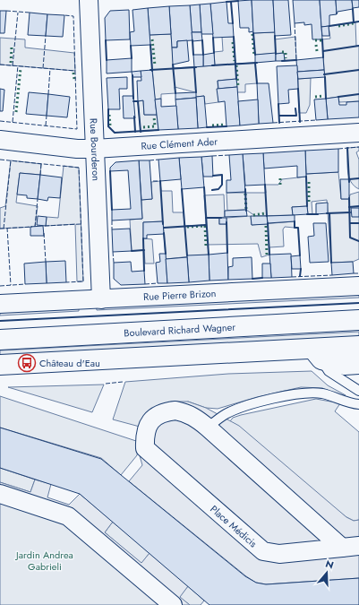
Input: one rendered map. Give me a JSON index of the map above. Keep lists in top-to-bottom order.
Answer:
{
  "streets": {
    "main road": ["Boulevard Richard Wagner"],
    "street": [
      "Rue Clément Ader",
      "Rue Bourderon",
      "Rue Pierre Brizon",
      "Place Médicis"
    ]
  },
  "crossings": [
    ["Rue Clément Ader", "Rue Bourderon"],
    ["Rue Bourderon", "Rue Pierre Brizon"]
  ],
  "parks": ["Jardin Andrea Gabrieli"],
  "places": {
    "bus stop": ["Château d'Eau"]
  },
  "north": "top"
}
